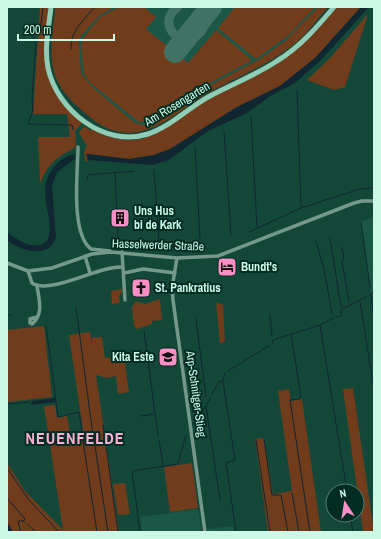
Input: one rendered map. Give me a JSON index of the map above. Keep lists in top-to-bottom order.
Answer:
{
  "streets": {
    "main road": ["Am Rosengarten"],
    "street": ["Hasselwerder Straße", "Arp-Schnitger-Stieg"]
  },
  "crossings": [
    ["Hasselwerder Straße", "Arp-Schnitger-Stieg"]
  ],
  "districts": ["NEUENFELDE"],
  "places": {
    "building": ["Uns Hus bi de Kark"],
    "hotel": ["Bundt's"],
    "church": ["St. Pankratius"],
    "school or university": ["Kita Este"]
  },
  "scale_bar": "200 m",
  "north": "top"
}
